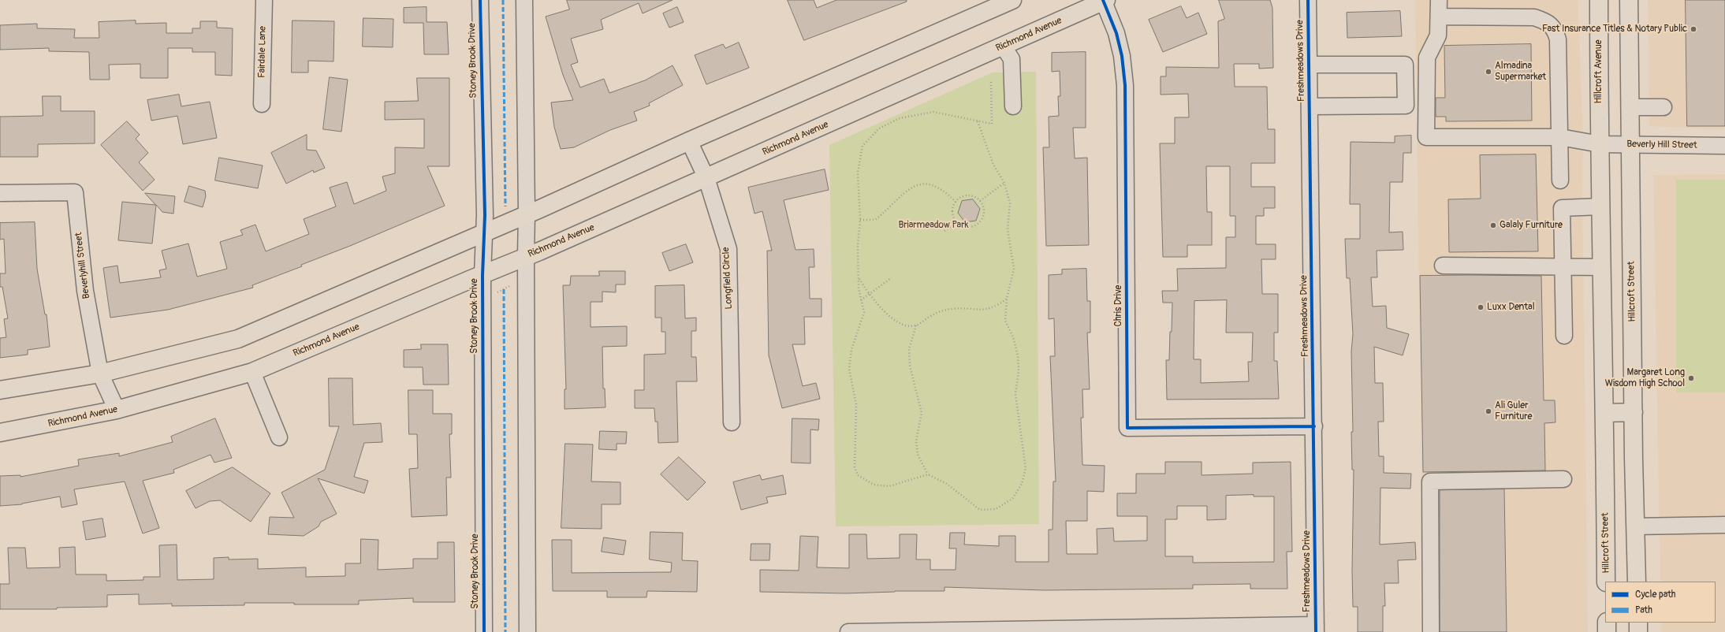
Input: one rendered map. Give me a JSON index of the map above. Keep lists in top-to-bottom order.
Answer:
{
  "streets": {
    "main road": ["Richmond Avenue", "Hillcroft Avenue", "Hillcroft Street"],
    "street": [
      "Fairdale Lane",
      "Stoney Brook Drive",
      "Freshmeadows Drive",
      "Beverly Hill Street",
      "Beverlyhill Street",
      "Longfield Circle",
      "Chris Drive"
    ]
  },
  "crossings": [
    ["Richmond Avenue", "Stoney Brook Drive"],
    ["Richmond Avenue", "Beverlyhill Street"],
    ["Richmond Avenue", "Longfield Circle"],
    ["Richmond Avenue", "Chris Drive"],
    ["Freshmeadows Drive", "Chris Drive"],
    ["Hillcroft Avenue", "Beverly Hill Street"],
    ["Hillcroft Avenue", "Hillcroft Street"],
    ["Beverly Hill Street", "Hillcroft Street"]
  ],
  "parks": ["Briarmeadow Park"],
  "places": [
    "Fast Insurance Titles & Notary Public",
    "Almadina Supermarket",
    "Galaly Furniture",
    "Luxx Dental",
    "Margaret Long Wisdom High School",
    "Ali Guler Furniture"
  ],
  "legend": ["Cycle path", "Path"]
}
